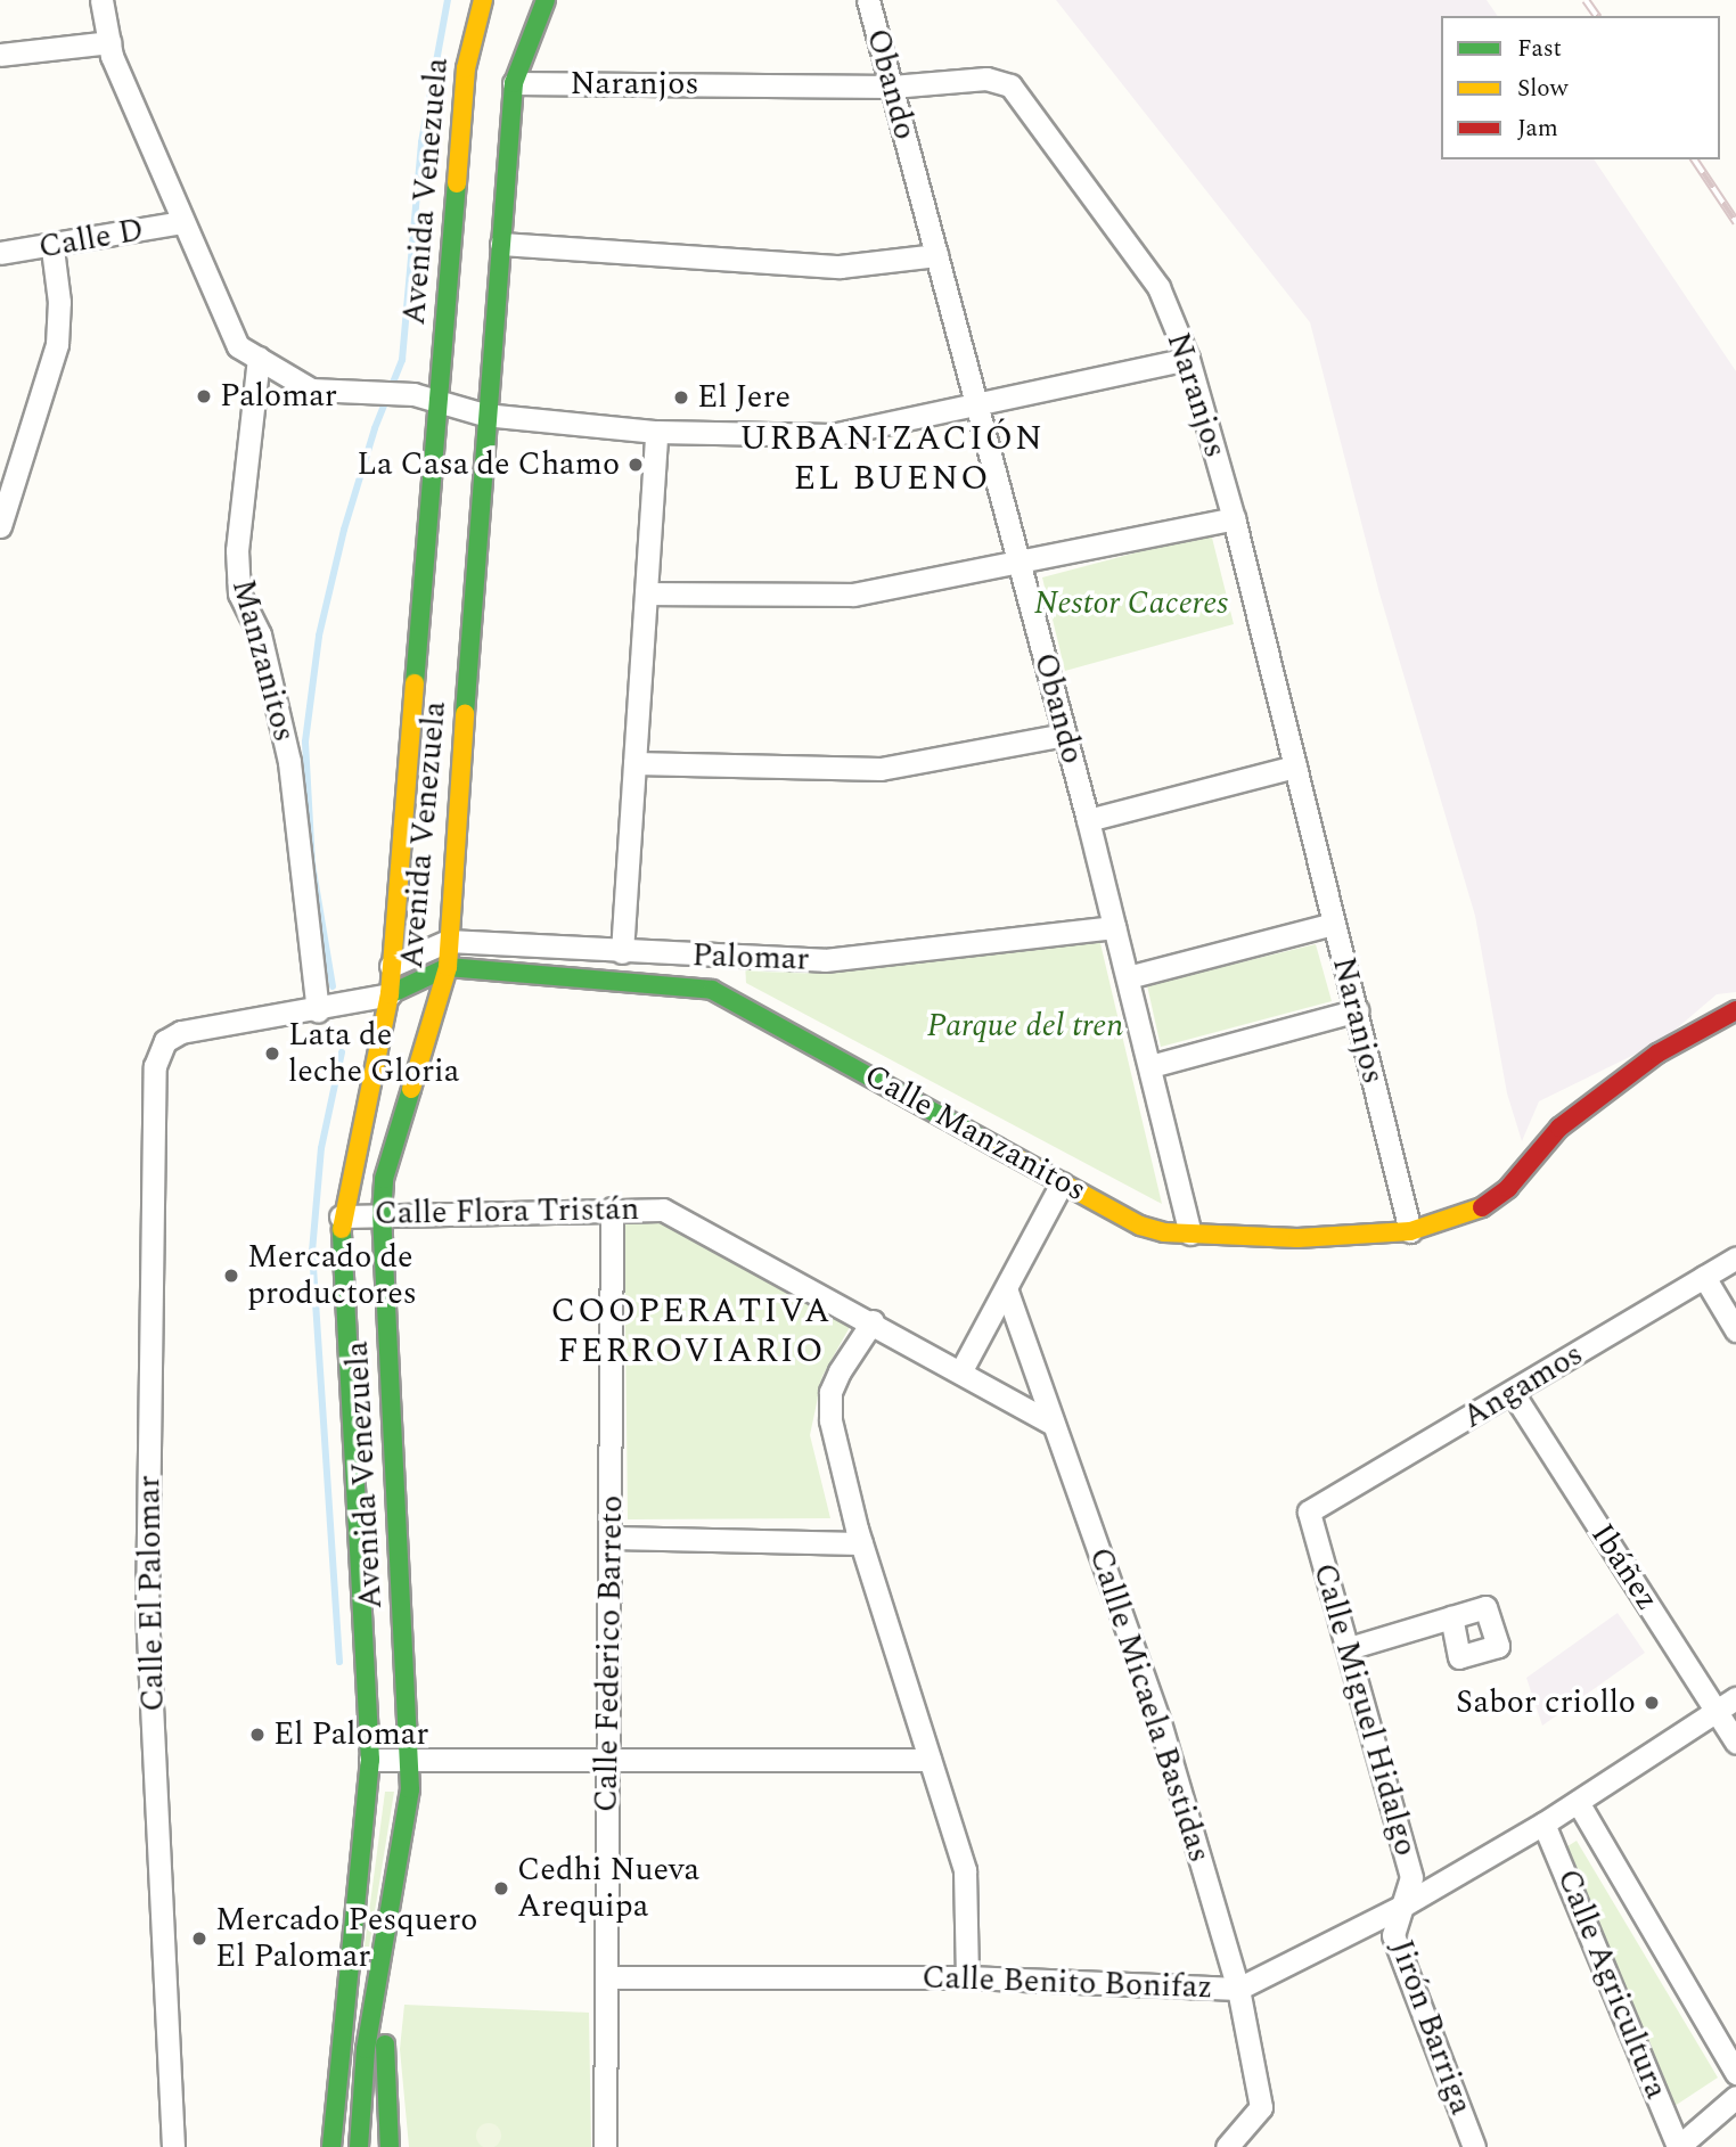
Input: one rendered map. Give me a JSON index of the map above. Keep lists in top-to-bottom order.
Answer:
{
  "streets": {
    "main road": ["Avenida Venezuela", "Calle Manzanitos"],
    "street": [
      "Naranjos",
      "Obando",
      "Calle D",
      "Manzanitos",
      "Palomar",
      "Calle Flora Tristán",
      "Angamos",
      "Ibáñez",
      "Calle El Palomar",
      "Calle Federico Barreto",
      "Callle Micaela Bastidas",
      "Calle Miguel Hidalgo",
      "Calle Benito Bonifaz",
      "Calle Agricultura",
      "Jirón Barriga"
    ]
  },
  "crossings": [
    ["Naranjos", "Obando"],
    ["Naranjos", "Avenida Venezuela"],
    ["Naranjos", "Calle Manzanitos"],
    ["Obando", "Palomar"],
    ["Obando", "Calle Manzanitos"],
    ["Avenida Venezuela", "Palomar"],
    ["Avenida Venezuela", "Calle Manzanitos"],
    ["Avenida Venezuela", "Calle Flora Tristán"],
    ["Manzanitos", "Calle Manzanitos"],
    ["Calle Manzanitos", "Calle El Palomar"],
    ["Calle Flora Tristán", "Calle Federico Barreto"],
    ["Calle Flora Tristán", "Callle Micaela Bastidas"],
    ["Angamos", "Ibáñez"],
    ["Angamos", "Calle Miguel Hidalgo"],
    ["Ibáñez", "Calle Benito Bonifaz"],
    ["Calle Federico Barreto", "Calle Benito Bonifaz"],
    ["Callle Micaela Bastidas", "Calle Benito Bonifaz"],
    ["Calle Miguel Hidalgo", "Calle Benito Bonifaz"],
    ["Calle Miguel Hidalgo", "Jirón Barriga"],
    ["Calle Benito Bonifaz", "Calle Agricultura"],
    ["Calle Benito Bonifaz", "Jirón Barriga"]
  ],
  "districts": ["URBANIZACIÓN EL BUENO", "COOPERATIVA FERROVIARIO"],
  "parks": ["Nestor Caceres", "Parque del tren"],
  "places": [
    "Palomar",
    "El Jere",
    "La Casa de Chamo",
    "Lata de leche Gloria",
    "Mercado de productores",
    "Sabor criollo",
    "El Palomar",
    "Cedhi Nueva Arequipa",
    "Mercado Pesquero El Palomar"
  ],
  "legend": ["Fast", "Slow", "Jam"]
}
